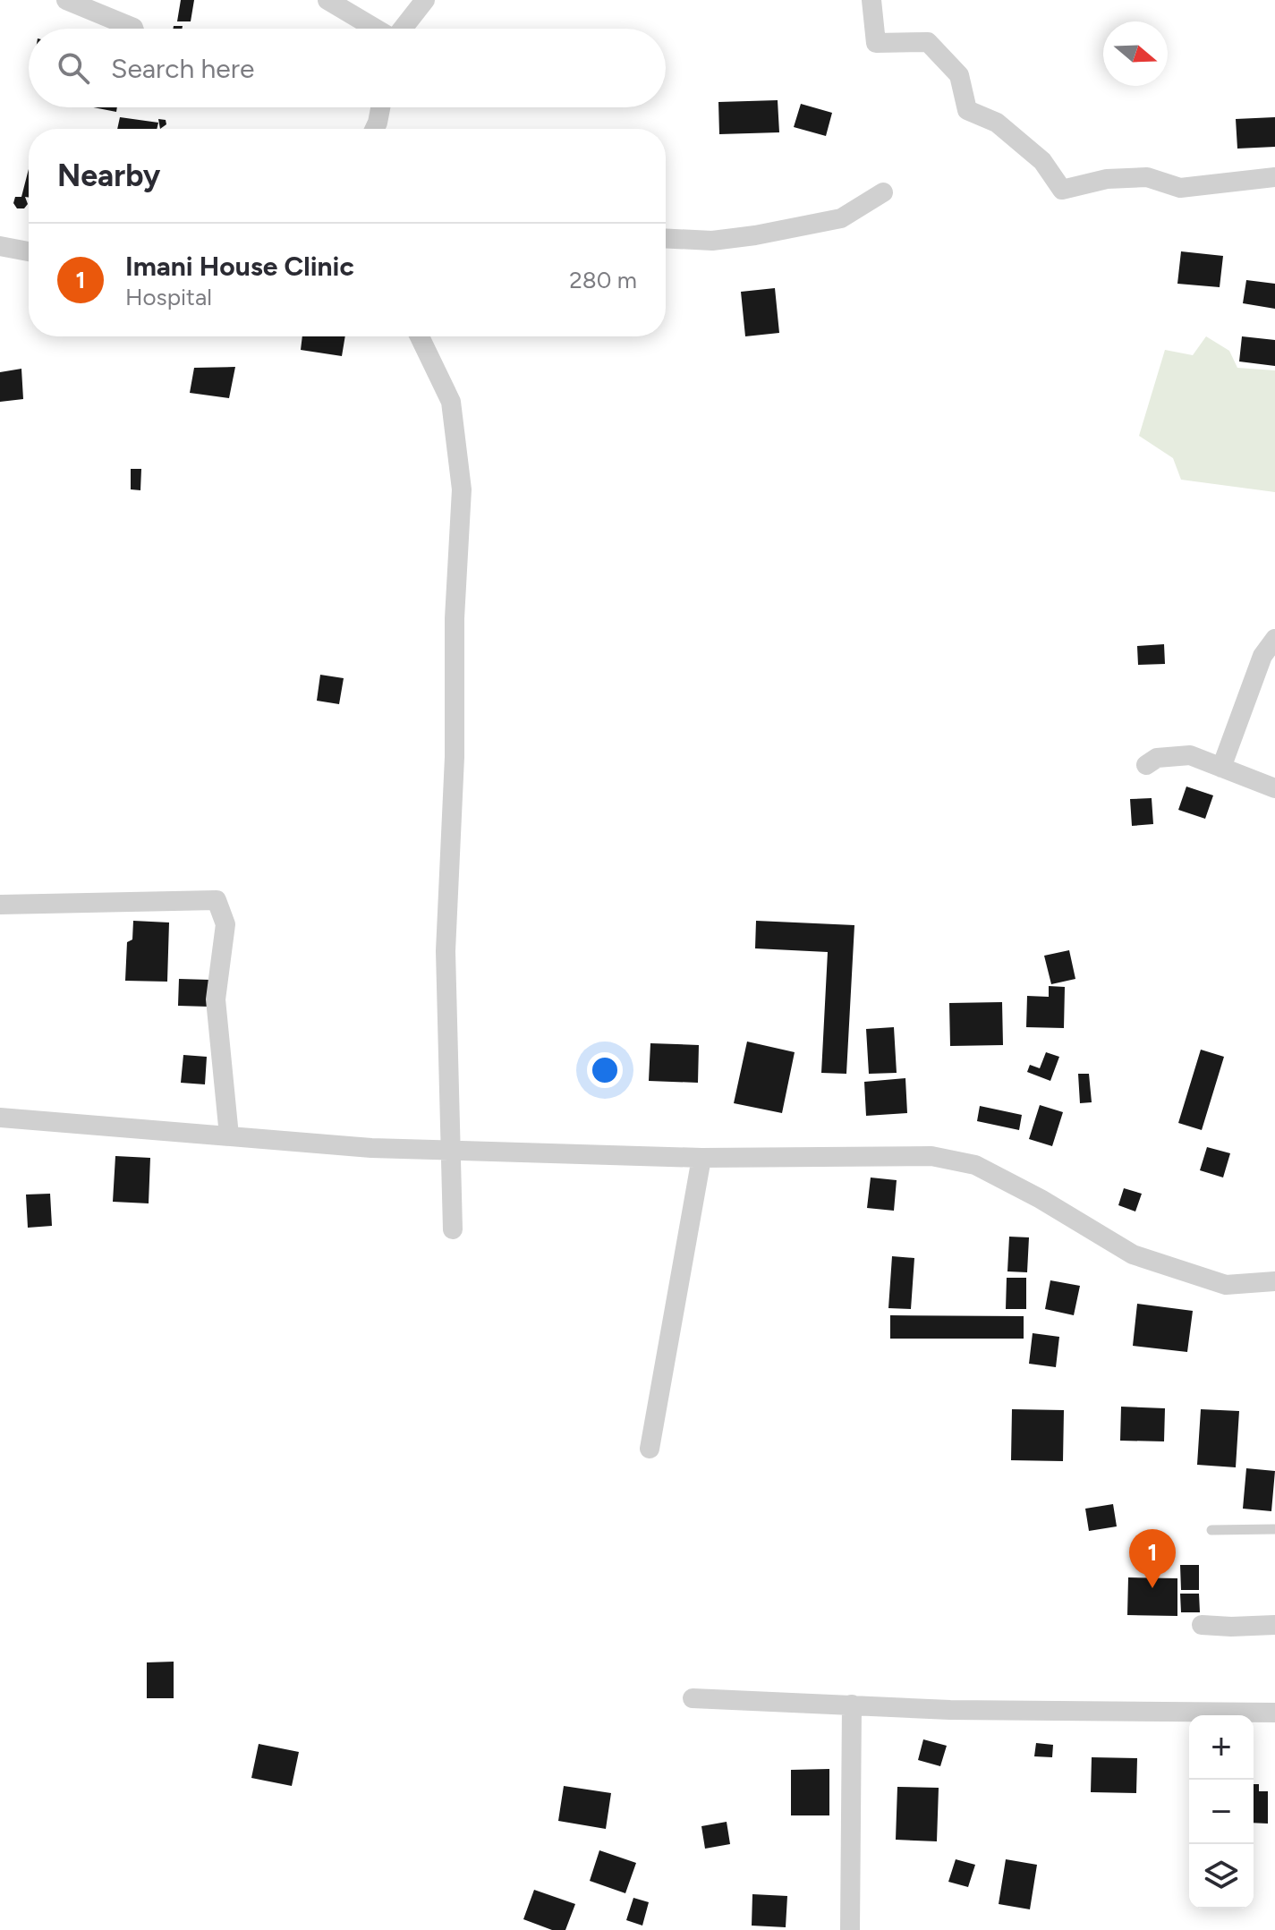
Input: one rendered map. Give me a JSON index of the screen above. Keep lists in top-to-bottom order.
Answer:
{
  "north": "right",
  "page": {
    "search": "Search here",
    "heading": "Nearby",
    "list": [
      {
        "mark": "1",
        "name": "Imani House Clinic",
        "note": "Hospital",
        "value": "280 m"
      }
    ],
    "pins": "1",
    "map_buttons": ["+", "−"]
  }
}
